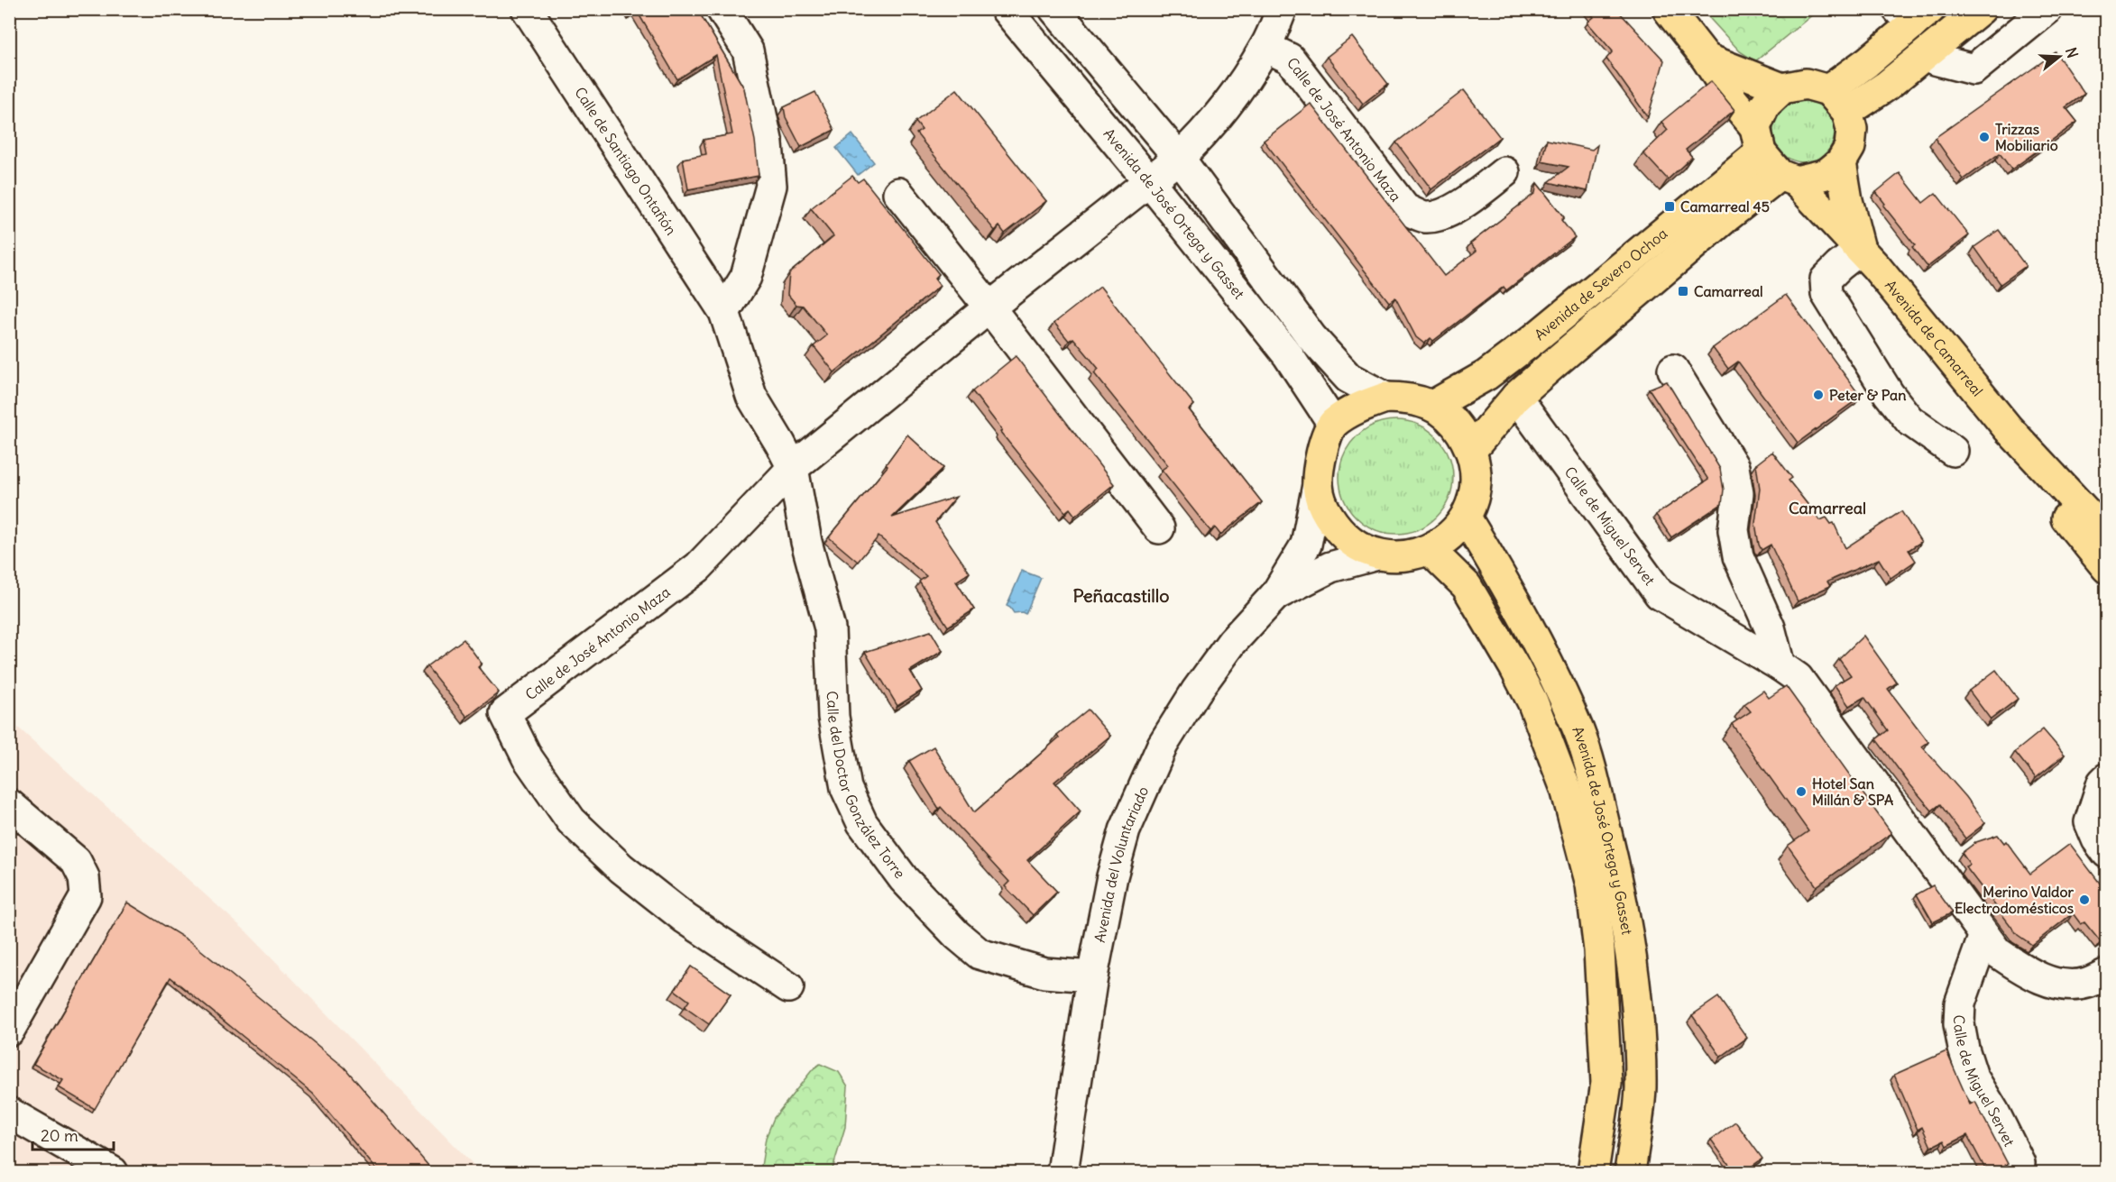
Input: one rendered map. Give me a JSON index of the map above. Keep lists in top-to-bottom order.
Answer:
{
  "streets": {
    "main road": ["Avenida de José Ortega y Gasset", "Avenida de Severo Ochoa", "Avenida de Camarreal"],
    "street": [
      "Calle de José Antonio Maza",
      "Calle de Santiago Ontañón",
      "Calle de Miguel Servet",
      "Calle del Doctor González Torre",
      "Avenida del Voluntariado"
    ]
  },
  "crossings": [
    ["Calle de José Antonio Maza", "Calle de Santiago Ontañón"],
    ["Calle de José Antonio Maza", "Avenida de José Ortega y Gasset"],
    ["Calle de José Antonio Maza", "Calle del Doctor González Torre"],
    ["Calle de Santiago Ontañón", "Calle del Doctor González Torre"],
    ["Avenida de José Ortega y Gasset", "Avenida de Severo Ochoa"],
    ["Avenida de José Ortega y Gasset", "Avenida del Voluntariado"],
    ["Avenida de Severo Ochoa", "Avenida de Camarreal"],
    ["Avenida de Severo Ochoa", "Calle de Miguel Servet"],
    ["Avenida de Severo Ochoa", "Avenida del Voluntariado"],
    ["Calle del Doctor González Torre", "Avenida del Voluntariado"]
  ],
  "districts": ["Camarreal", "Peñacastillo"],
  "places": {
    "other": [
      "Trizzas Mobiliario",
      "Peter & Pan",
      "Hotel San Millán & SPA",
      "Merino Valdor Electrodomésticos"
    ],
    "transit": ["Camarreal 45", "Camarreal"]
  },
  "scale_bar": "20 m",
  "north": "right"
}
